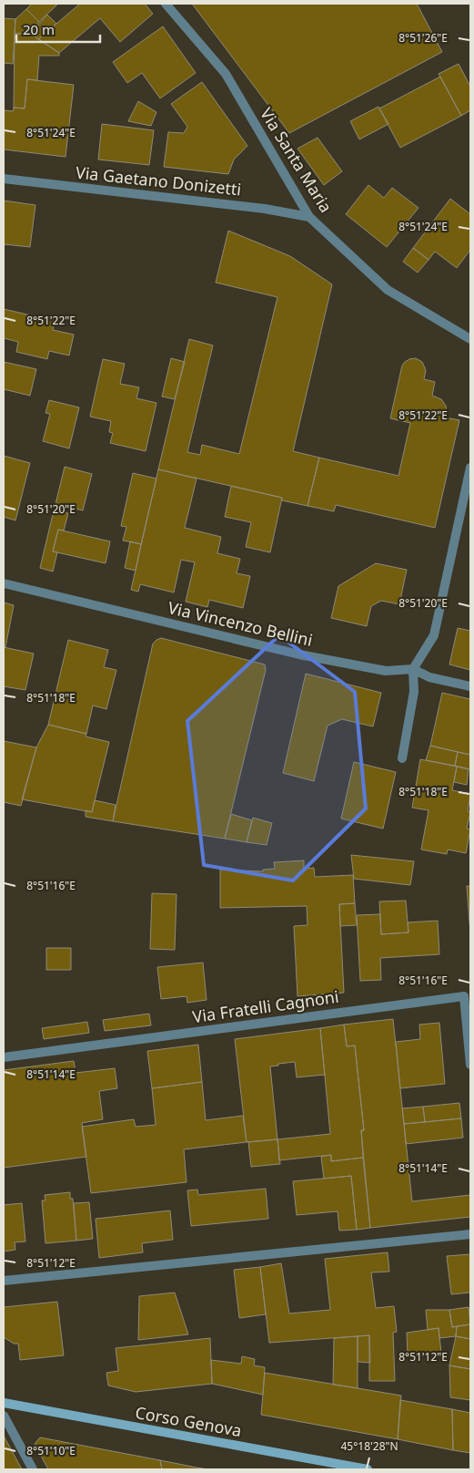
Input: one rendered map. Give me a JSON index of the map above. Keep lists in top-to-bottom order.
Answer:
{
  "streets": {
    "main road": ["Corso Genova"],
    "street": [
      "Via Santa Maria",
      "Via Gaetano Donizetti",
      "Via Vincenzo Bellini",
      "Via Fratelli Cagnoni"
    ]
  },
  "crossings": [
    ["Via Santa Maria", "Via Gaetano Donizetti"]
  ],
  "scale_bar": "20 m",
  "coordinates": [
    "8°51'26\"E",
    "8°51'24\"E",
    "8°51'22\"E",
    "8°51'20\"E",
    "8°51'18\"E",
    "8°51'16\"E",
    "8°51'14\"E",
    "8°51'12\"E",
    "45°18'28\"N",
    "8°51'10\"E"
  ]
}
